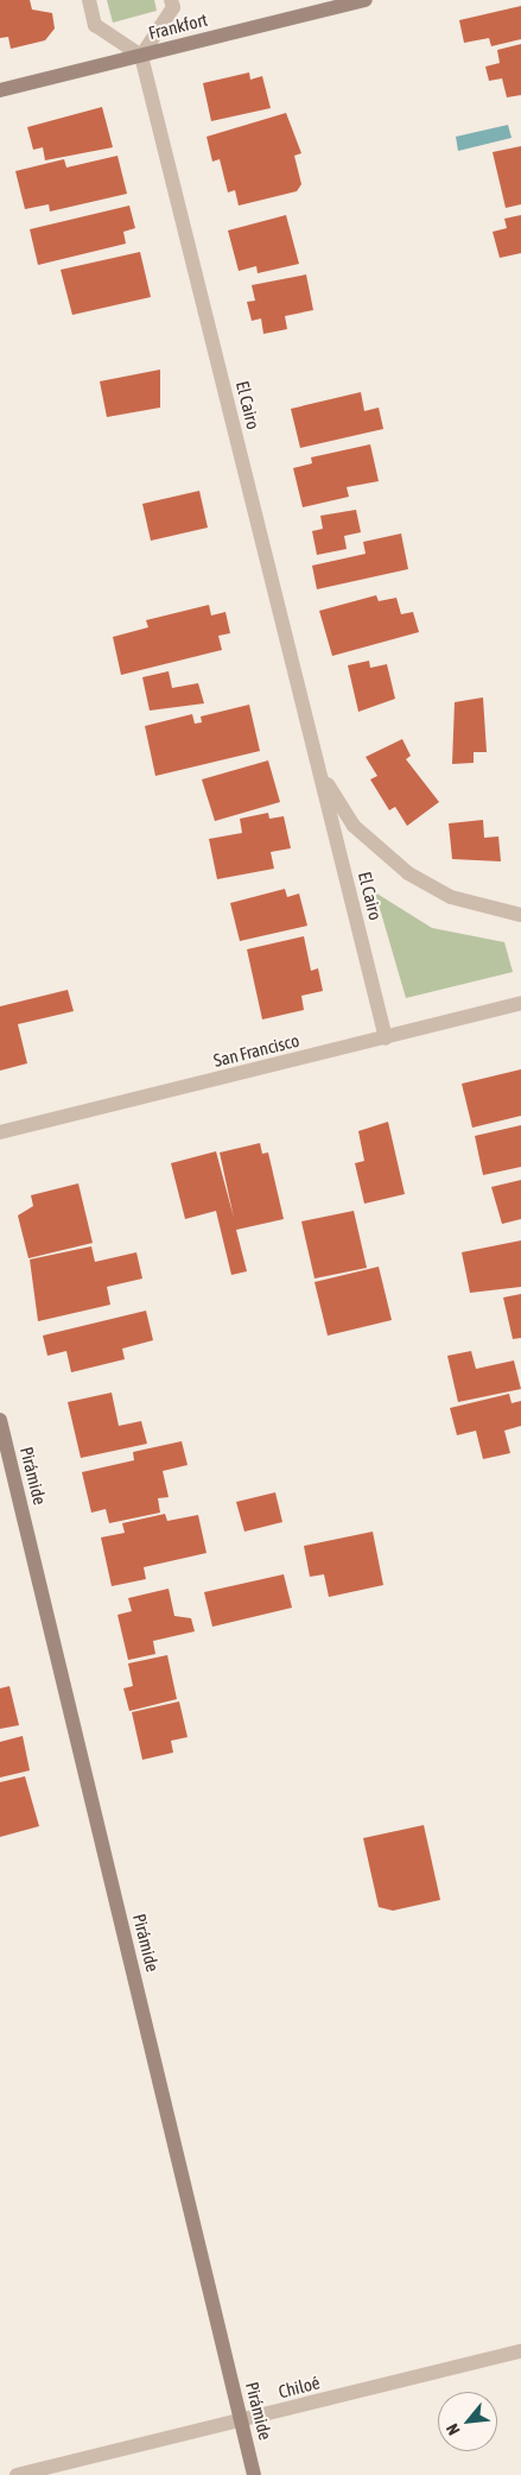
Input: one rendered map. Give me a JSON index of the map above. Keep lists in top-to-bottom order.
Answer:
{
  "streets": {
    "street": [
      "Frankfort",
      "El Cairo",
      "San Francisco",
      "Pirámide",
      "Chiloé"
    ]
  },
  "crossings": [
    ["Frankfort", "El Cairo"],
    ["El Cairo", "San Francisco"],
    ["Pirámide", "Chiloé"]
  ],
  "north": "bottom left"
}
